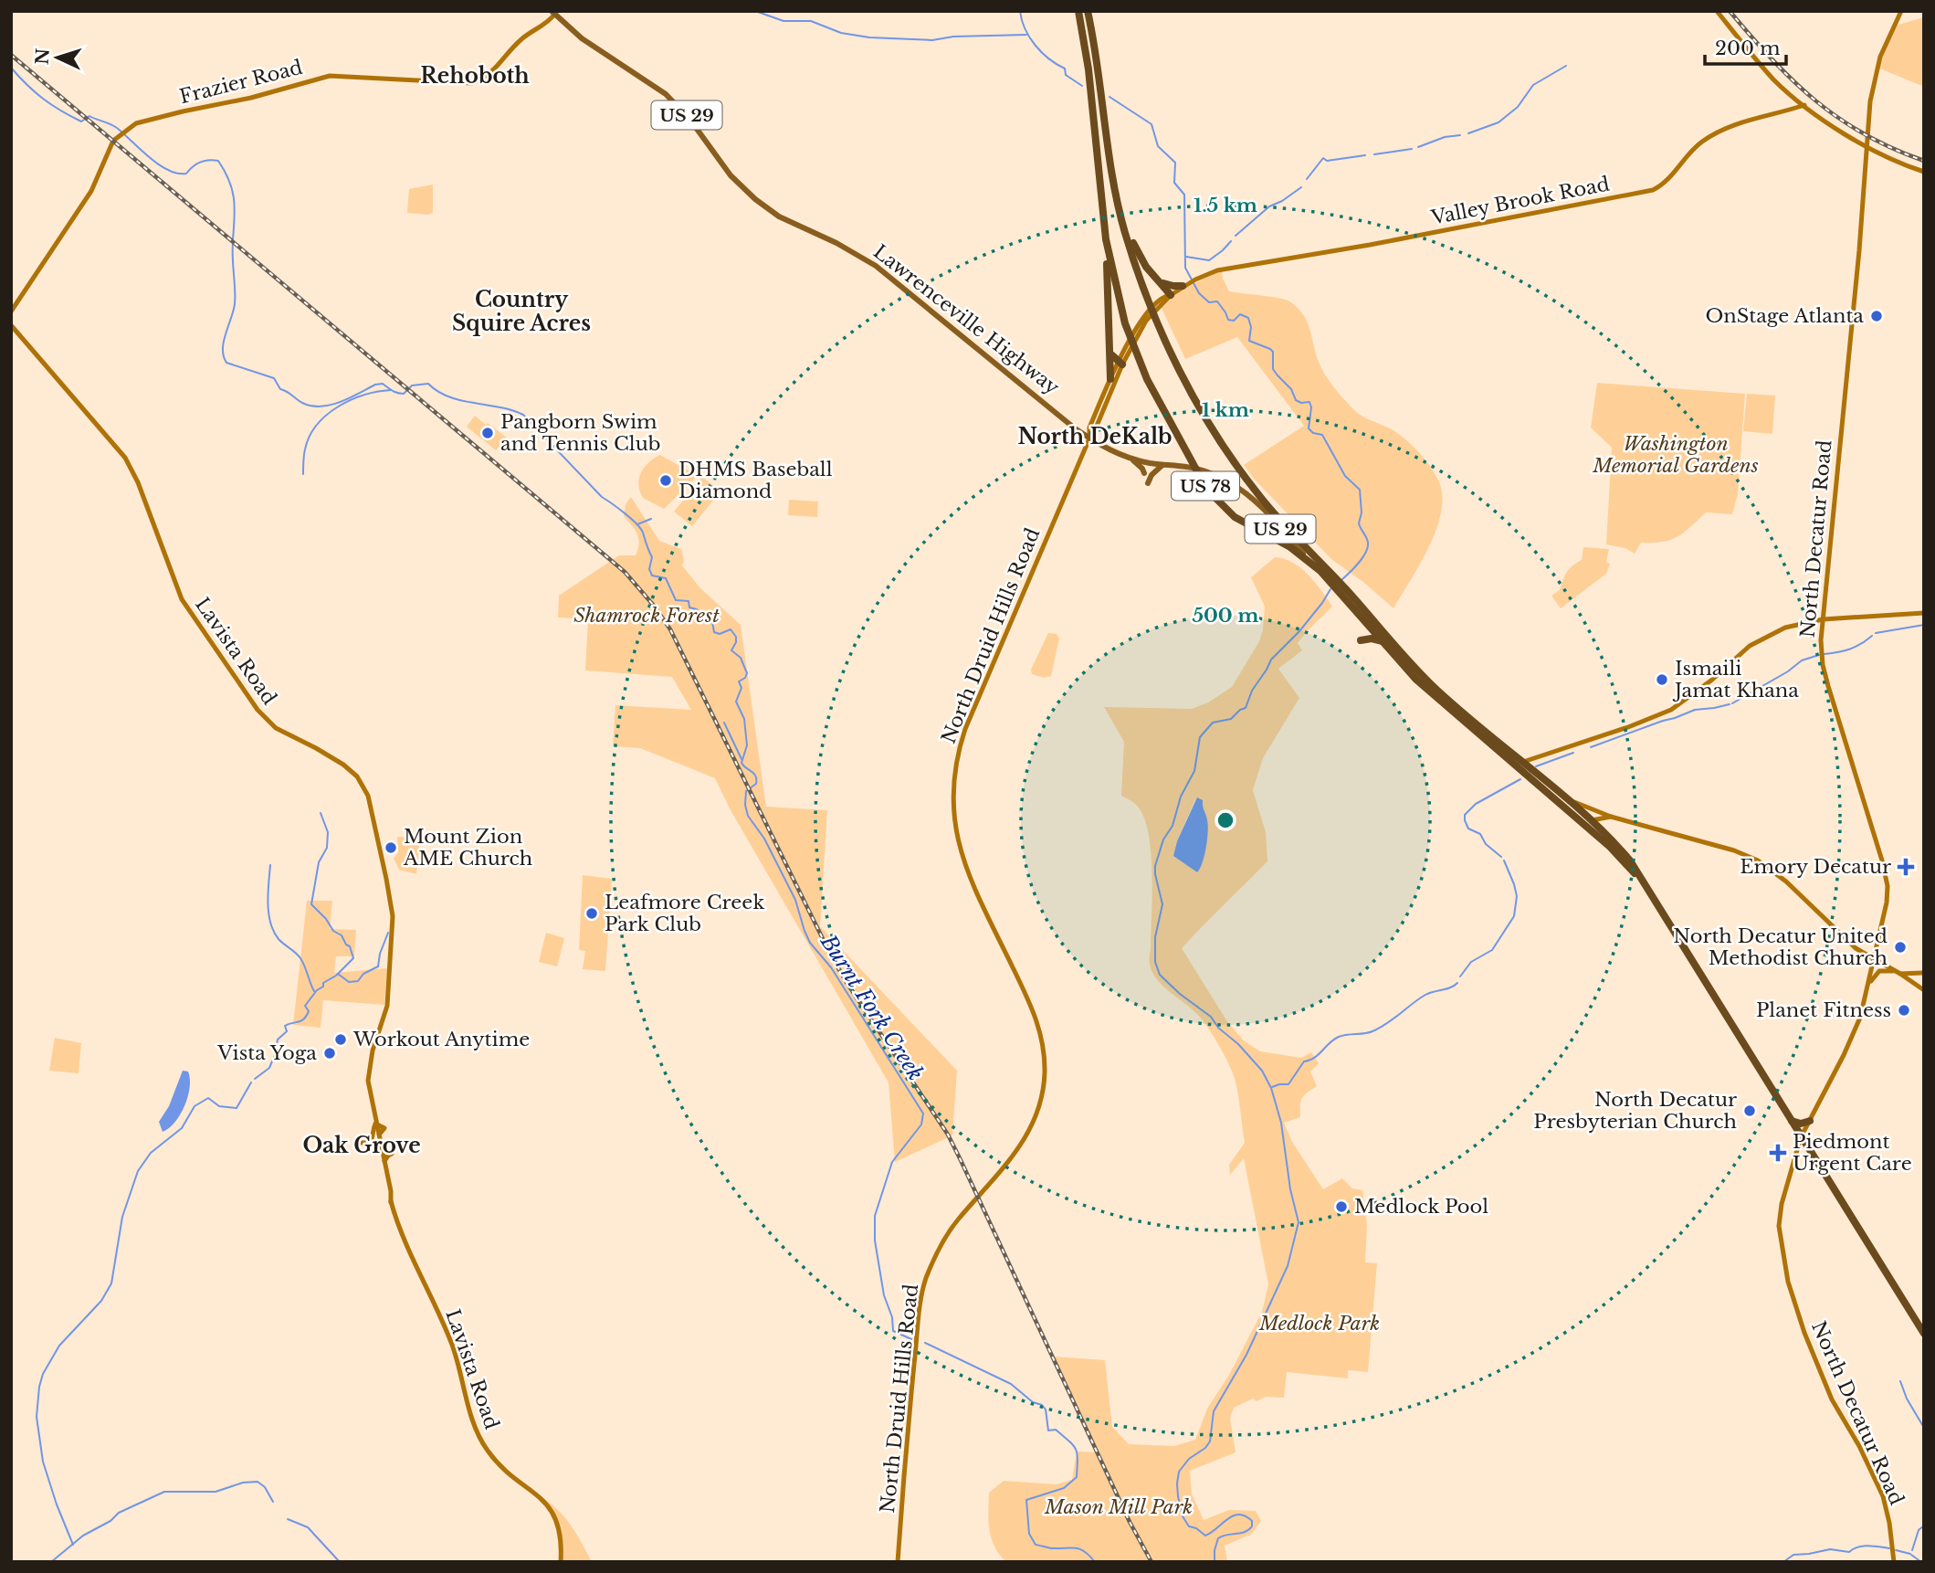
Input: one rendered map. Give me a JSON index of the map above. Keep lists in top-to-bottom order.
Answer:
{
  "streets": {
    "highway": ["US 29", "Lawrenceville Highway", "US 78"],
    "main road": [
      "Frazier Road",
      "Valley Brook Road",
      "North Decatur Road",
      "North Druid Hills Road",
      "Lavista Road"
    ]
  },
  "crossings": [
    ["Frazier Road", "Lawrenceville Highway"],
    ["US 29", "Lawrenceville Highway"],
    ["US 29", "North Decatur Road"],
    ["Valley Brook Road", "North Druid Hills Road"],
    ["Lawrenceville Highway", "US 78"],
    ["Lawrenceville Highway", "North Druid Hills Road"]
  ],
  "districts": [
    "Rehoboth",
    "Country Squire Acres",
    "North DeKalb",
    "Oak Grove"
  ],
  "water": ["Burnt Fork Creek"],
  "parks": [
    "Washington Memorial Gardens",
    "Shamrock Forest",
    "Medlock Park",
    "Mason Mill Park"
  ],
  "places": {
    "other": [
      "OnStage Atlanta",
      "Pangborn Swim and Tennis Club",
      "DHMS Baseball Diamond",
      "Ismaili Jamat Khana",
      "Mount Zion AME Church",
      "Leafmore Creek Park Club",
      "North Decatur United Methodist Church",
      "Planet Fitness",
      "Workout Anytime",
      "Vista Yoga",
      "North Decatur Presbyterian Church",
      "Medlock Pool"
    ],
    "health": ["Emory Decatur", "Piedmont Urgent Care"]
  },
  "scale_bar": "200 m",
  "north": "left",
  "rings": ["1.5 km", "1 km", "500 m"]
}
